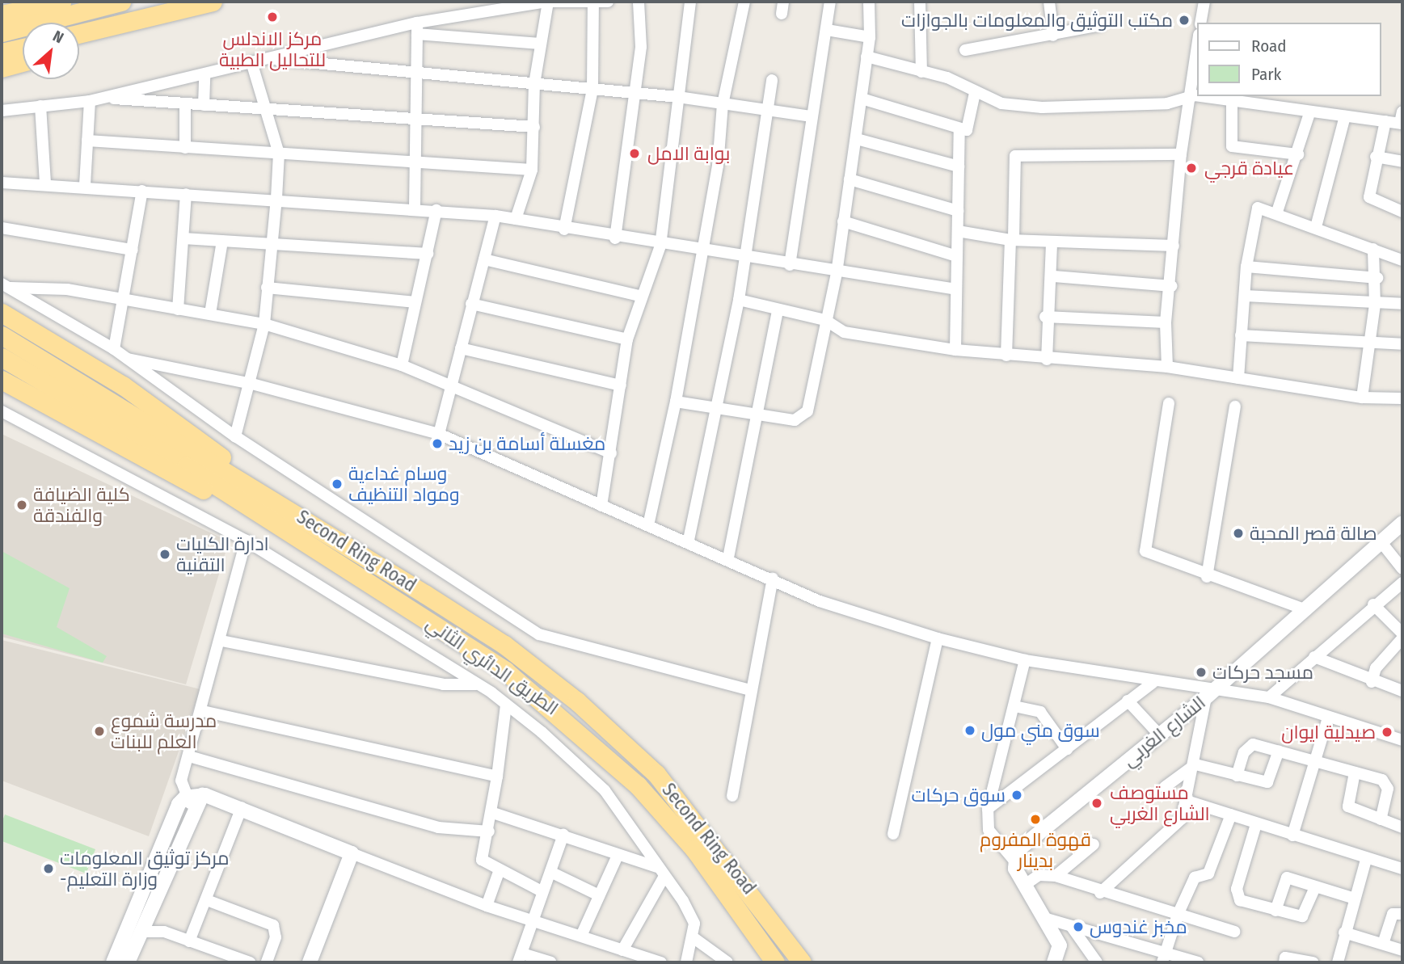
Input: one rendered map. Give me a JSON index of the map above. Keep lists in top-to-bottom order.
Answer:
{
  "streets": {
    "highway": ["Second Ring Road", "الطريق الدائري الثاني"],
    "street": ["الشارع الغربي"]
  },
  "crossings": [
    ["Second Ring Road", "الطريق الدائري الثاني"]
  ],
  "places": [
    "مركز الاندلس للتحاليل الطبية",
    "مكتب التوثيق والمعلومات بالجوازات",
    "بوابة الامل",
    "عيادة قرجي",
    "مغسلة أسامة بن زيد",
    "وسام غداءية ومواد التنظيف",
    "كلية الضيافة والفندقة",
    "صالة قصر المحبة",
    "ادارة الكليات التقنية",
    "مسجد حركات",
    "سوق مني مول",
    "مدرسة شموع العلم للبنات",
    "صيدلية ايوان",
    "سوق حركات",
    "مستوصف الشارع الغربي",
    "قهوة المفروم بدينار",
    "مركز توثيق المعلومات -وزارة التعليم",
    "مخبز غندوس"
  ],
  "legend": ["Road", "Park"],
  "north": "top right"
}
